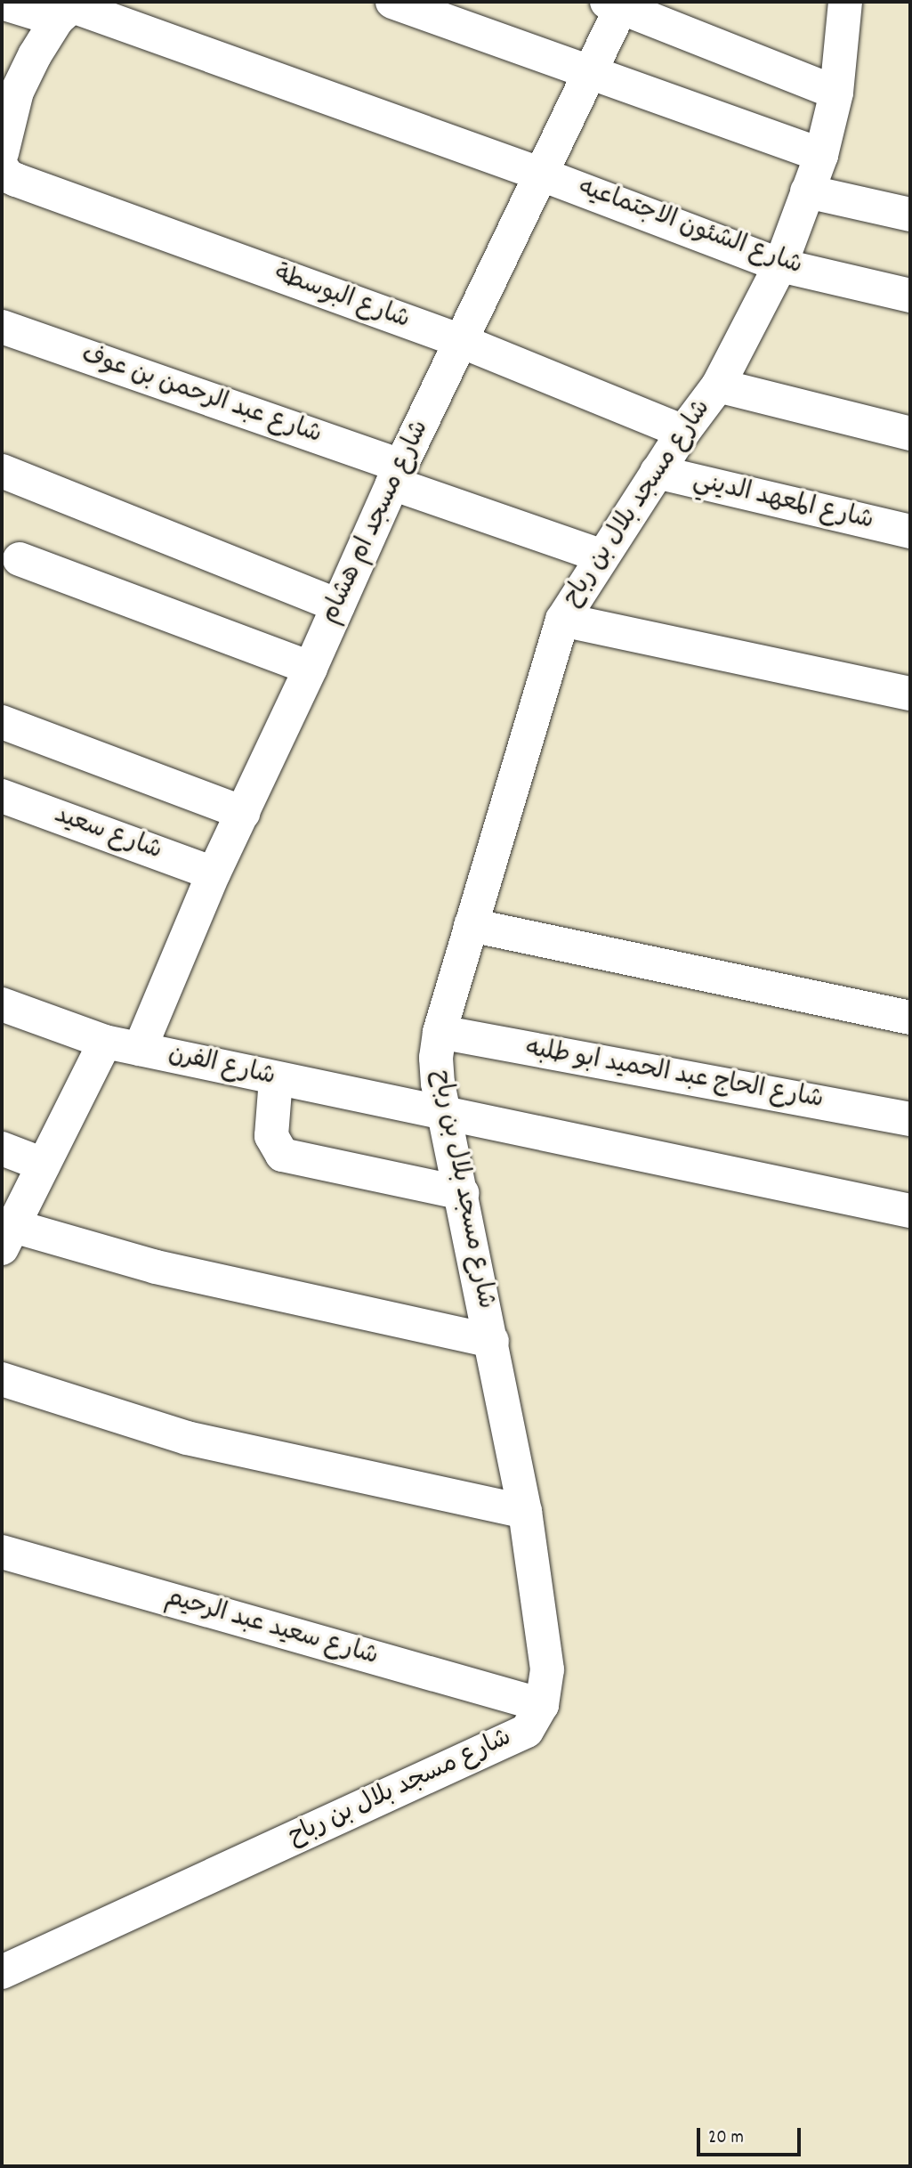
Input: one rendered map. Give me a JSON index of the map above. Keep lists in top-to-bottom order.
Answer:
{
  "streets": {
    "street": [
      "شارع الشئون الاجتماعيه",
      "شارع البوسطة",
      "شارع عبد الرحمن بن عوف",
      "شارع المعهد الديني",
      "شارع مسجد بلال بن رباح",
      "شارع مسجد ام هشام",
      "شارع سعيد",
      "شارع الفرن",
      "شارع الحاج عبد الحميد ابو طلبه",
      "شارع سعيد عبد الرحيم"
    ]
  },
  "crossings": [
    ["شارع الشئون الاجتماعيه", "شارع مسجد بلال بن رباح"],
    ["شارع الشئون الاجتماعيه", "شارع مسجد ام هشام"],
    ["شارع البوسطة", "شارع مسجد بلال بن رباح"],
    ["شارع البوسطة", "شارع مسجد ام هشام"],
    ["شارع عبد الرحمن بن عوف", "شارع مسجد بلال بن رباح"],
    ["شارع عبد الرحمن بن عوف", "شارع مسجد ام هشام"],
    ["شارع المعهد الديني", "شارع مسجد بلال بن رباح"],
    ["شارع مسجد بلال بن رباح", "شارع الفرن"],
    ["شارع مسجد بلال بن رباح", "شارع الحاج عبد الحميد ابو طلبه"],
    ["شارع مسجد بلال بن رباح", "شارع سعيد عبد الرحيم"],
    ["شارع مسجد ام هشام", "شارع سعيد"],
    ["شارع مسجد ام هشام", "شارع الفرن"]
  ],
  "scale_bar": "20 m"
}
